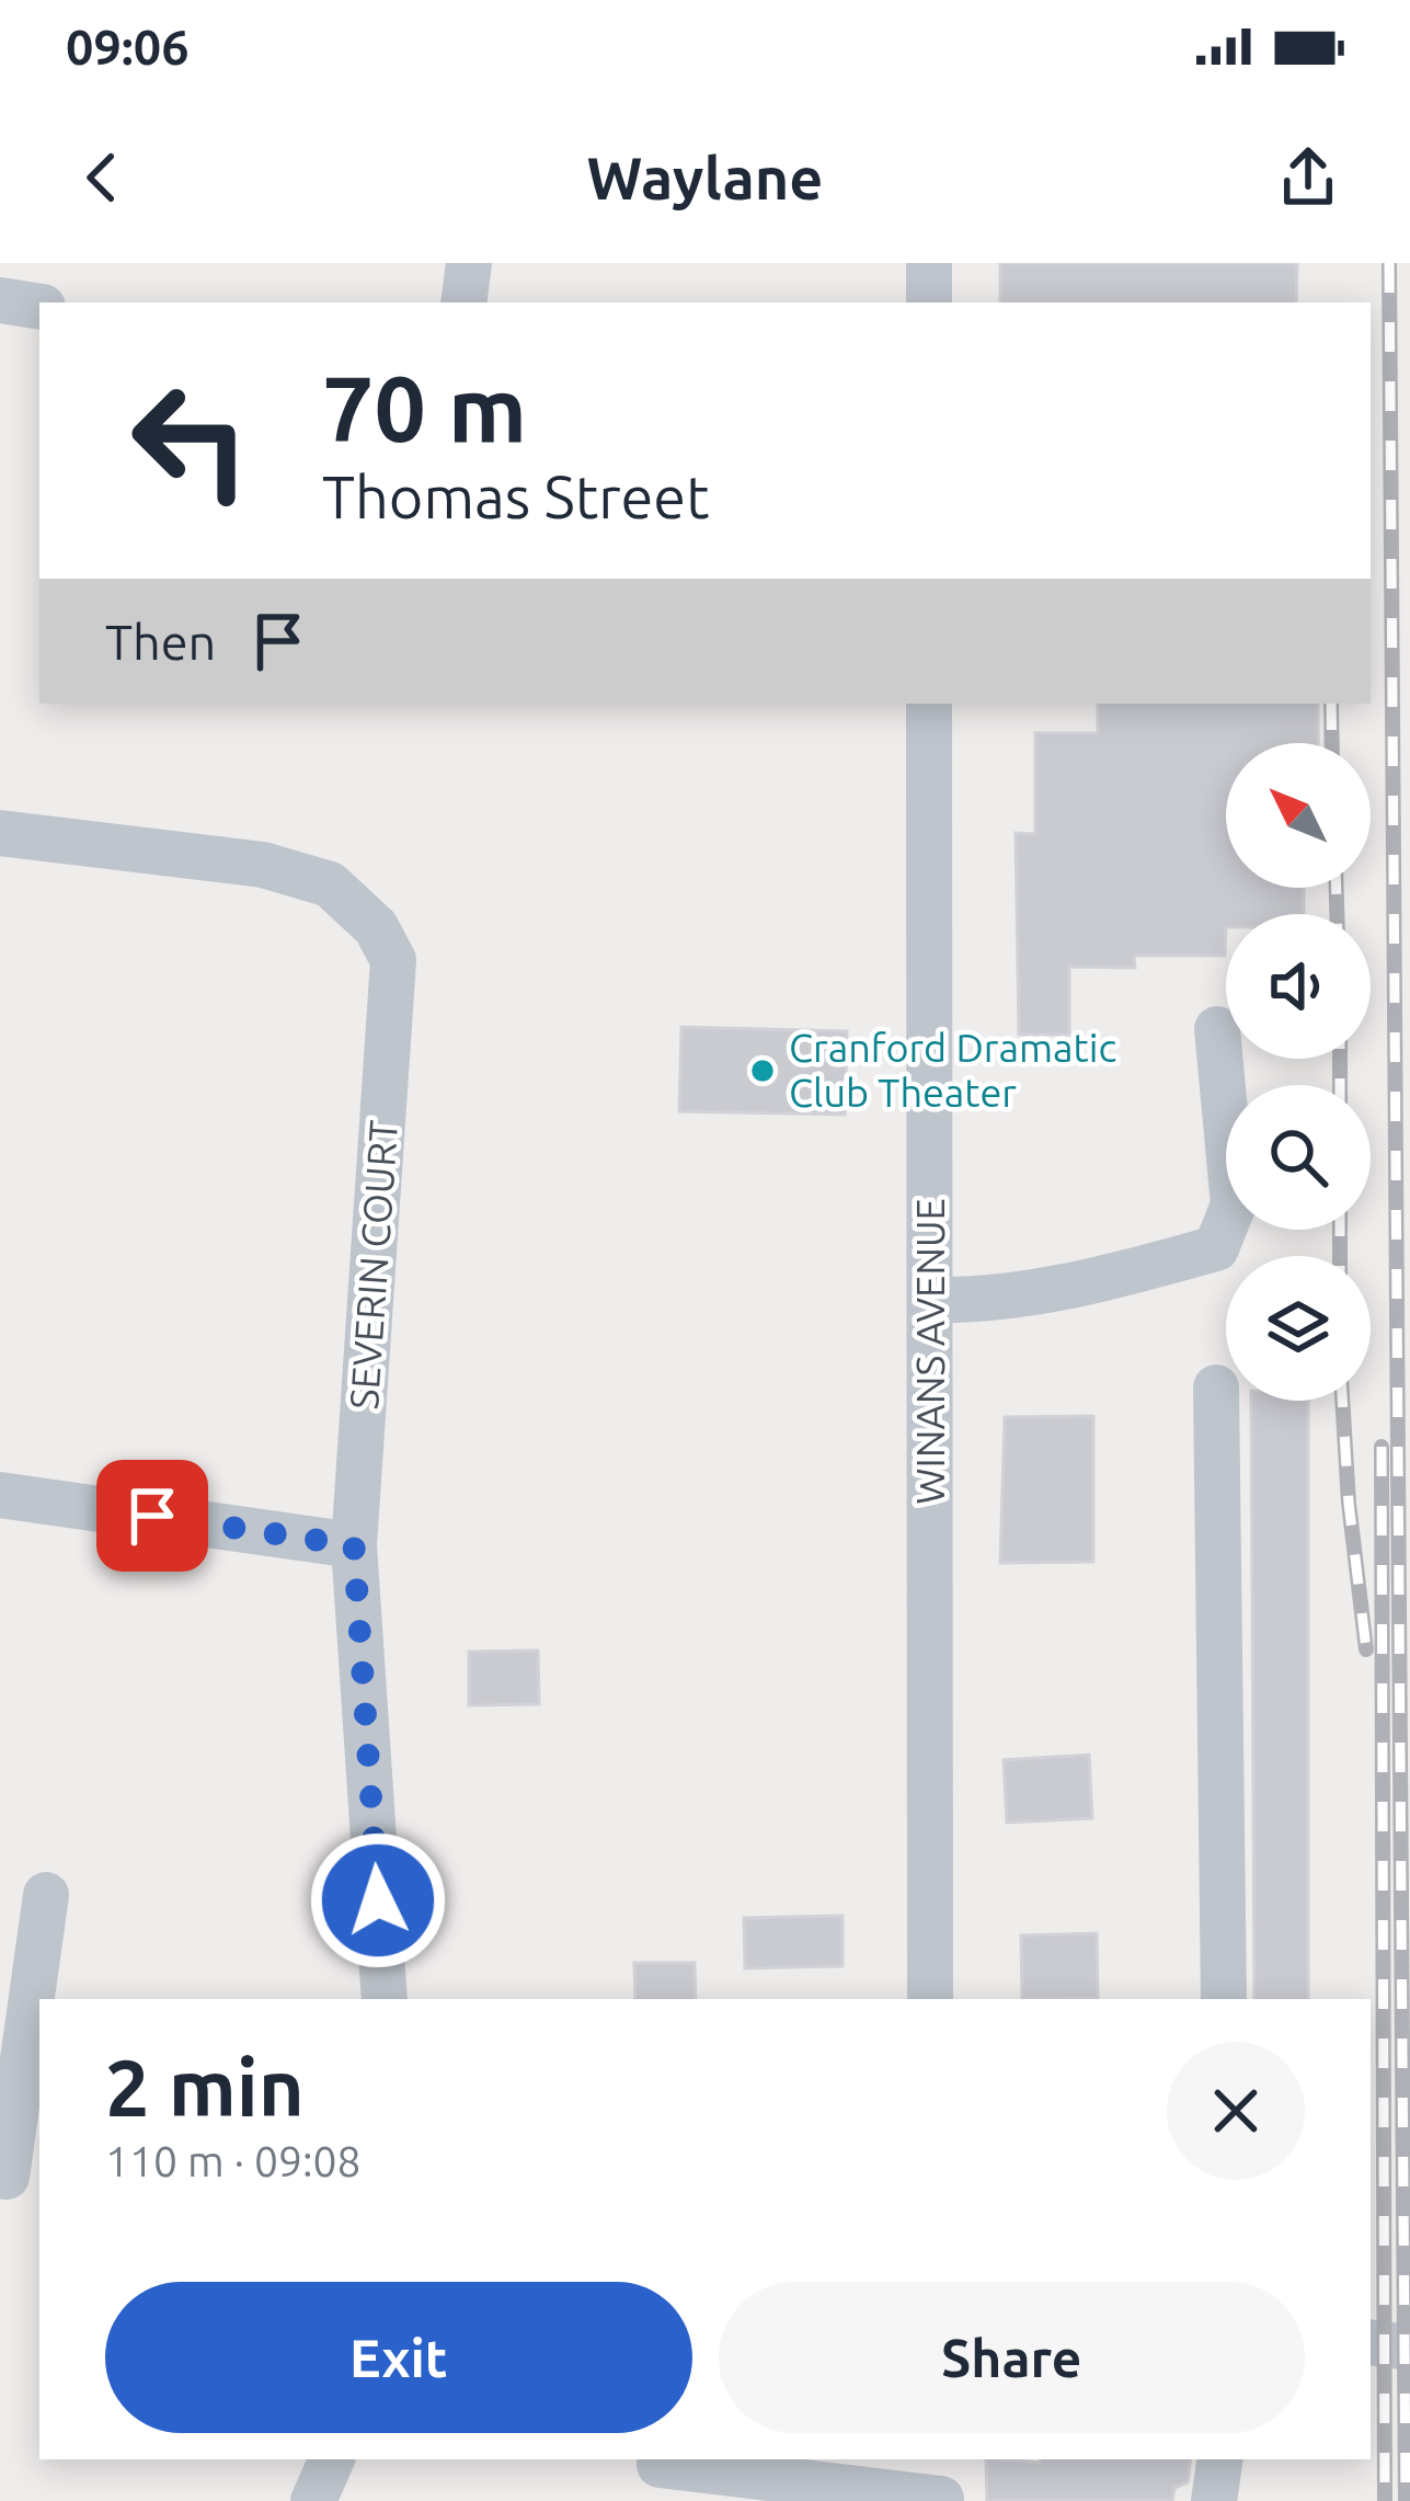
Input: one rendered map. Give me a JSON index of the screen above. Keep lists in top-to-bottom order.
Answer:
{
  "streets": {
    "street": ["SEVERIN COURT", "WINANS AVENUE"]
  },
  "places": ["Cranford Dramatic Club Theater"],
  "north": "top left",
  "page": {
    "status": "09:06",
    "header": "Waylane",
    "turn": ["70 m", "Thomas Street"],
    "then": "Then",
    "heading": ["2 min", "110 m · 09:08"],
    "buttons": ["Exit", "Share"]
  }
}
